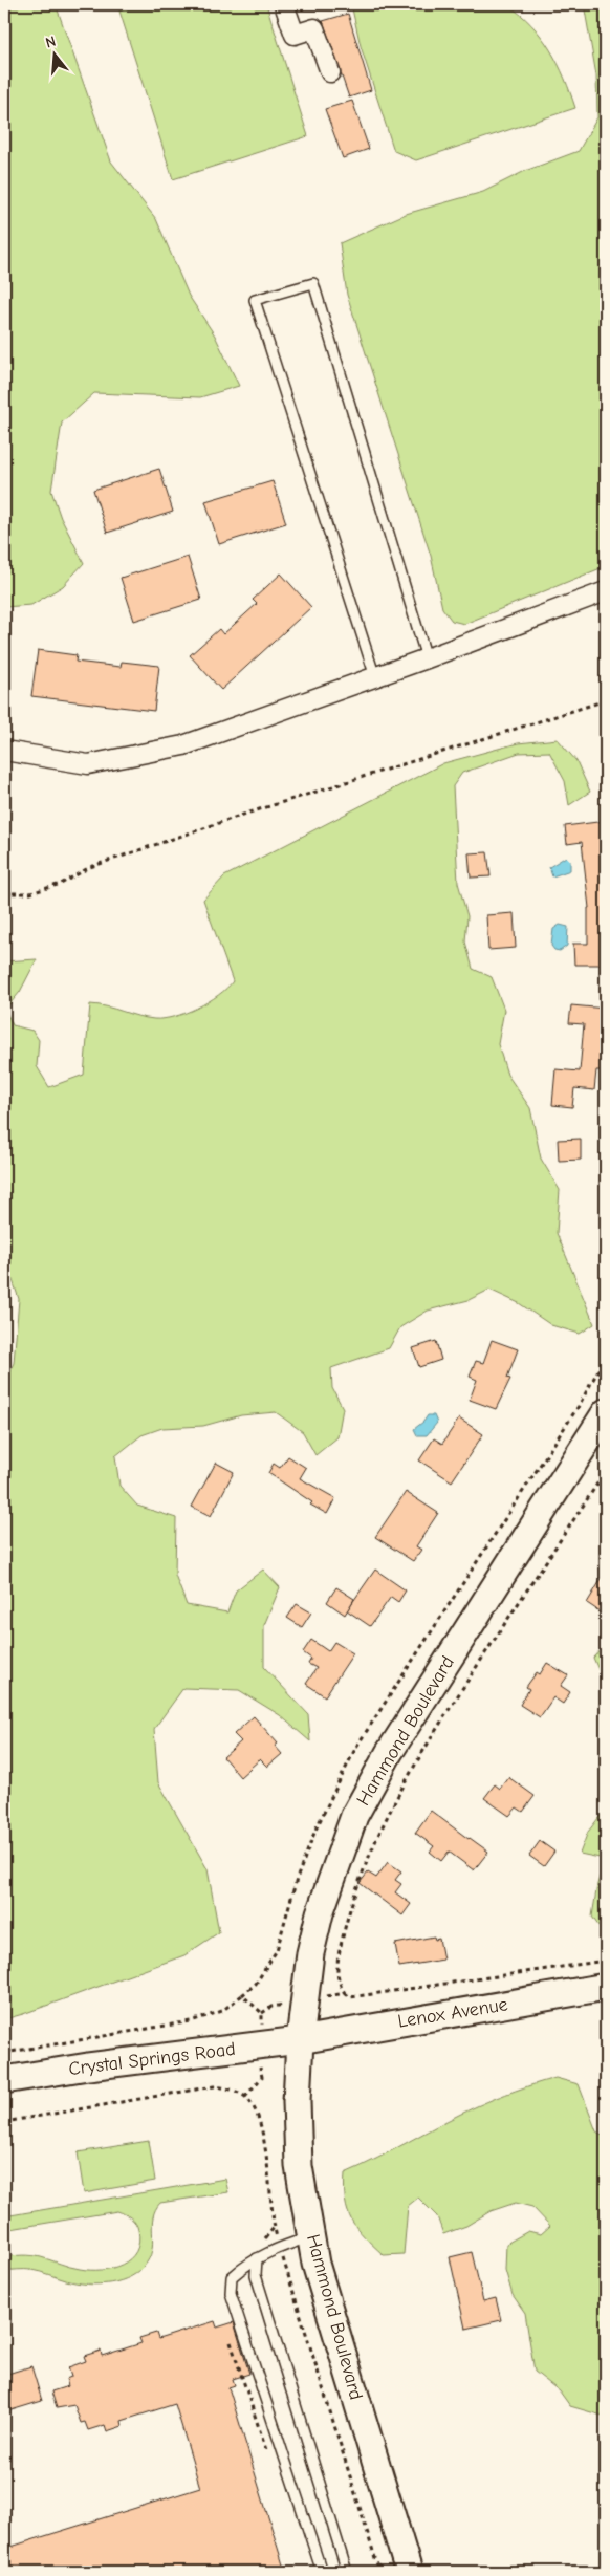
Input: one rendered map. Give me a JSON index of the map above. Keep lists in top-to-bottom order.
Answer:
{
  "streets": {
    "street": ["Hammond Boulevard", "Lenox Avenue", "Crystal Springs Road"]
  },
  "crossings": [
    ["Hammond Boulevard", "Lenox Avenue"],
    ["Hammond Boulevard", "Crystal Springs Road"],
    ["Lenox Avenue", "Crystal Springs Road"]
  ],
  "north": "top"
}
